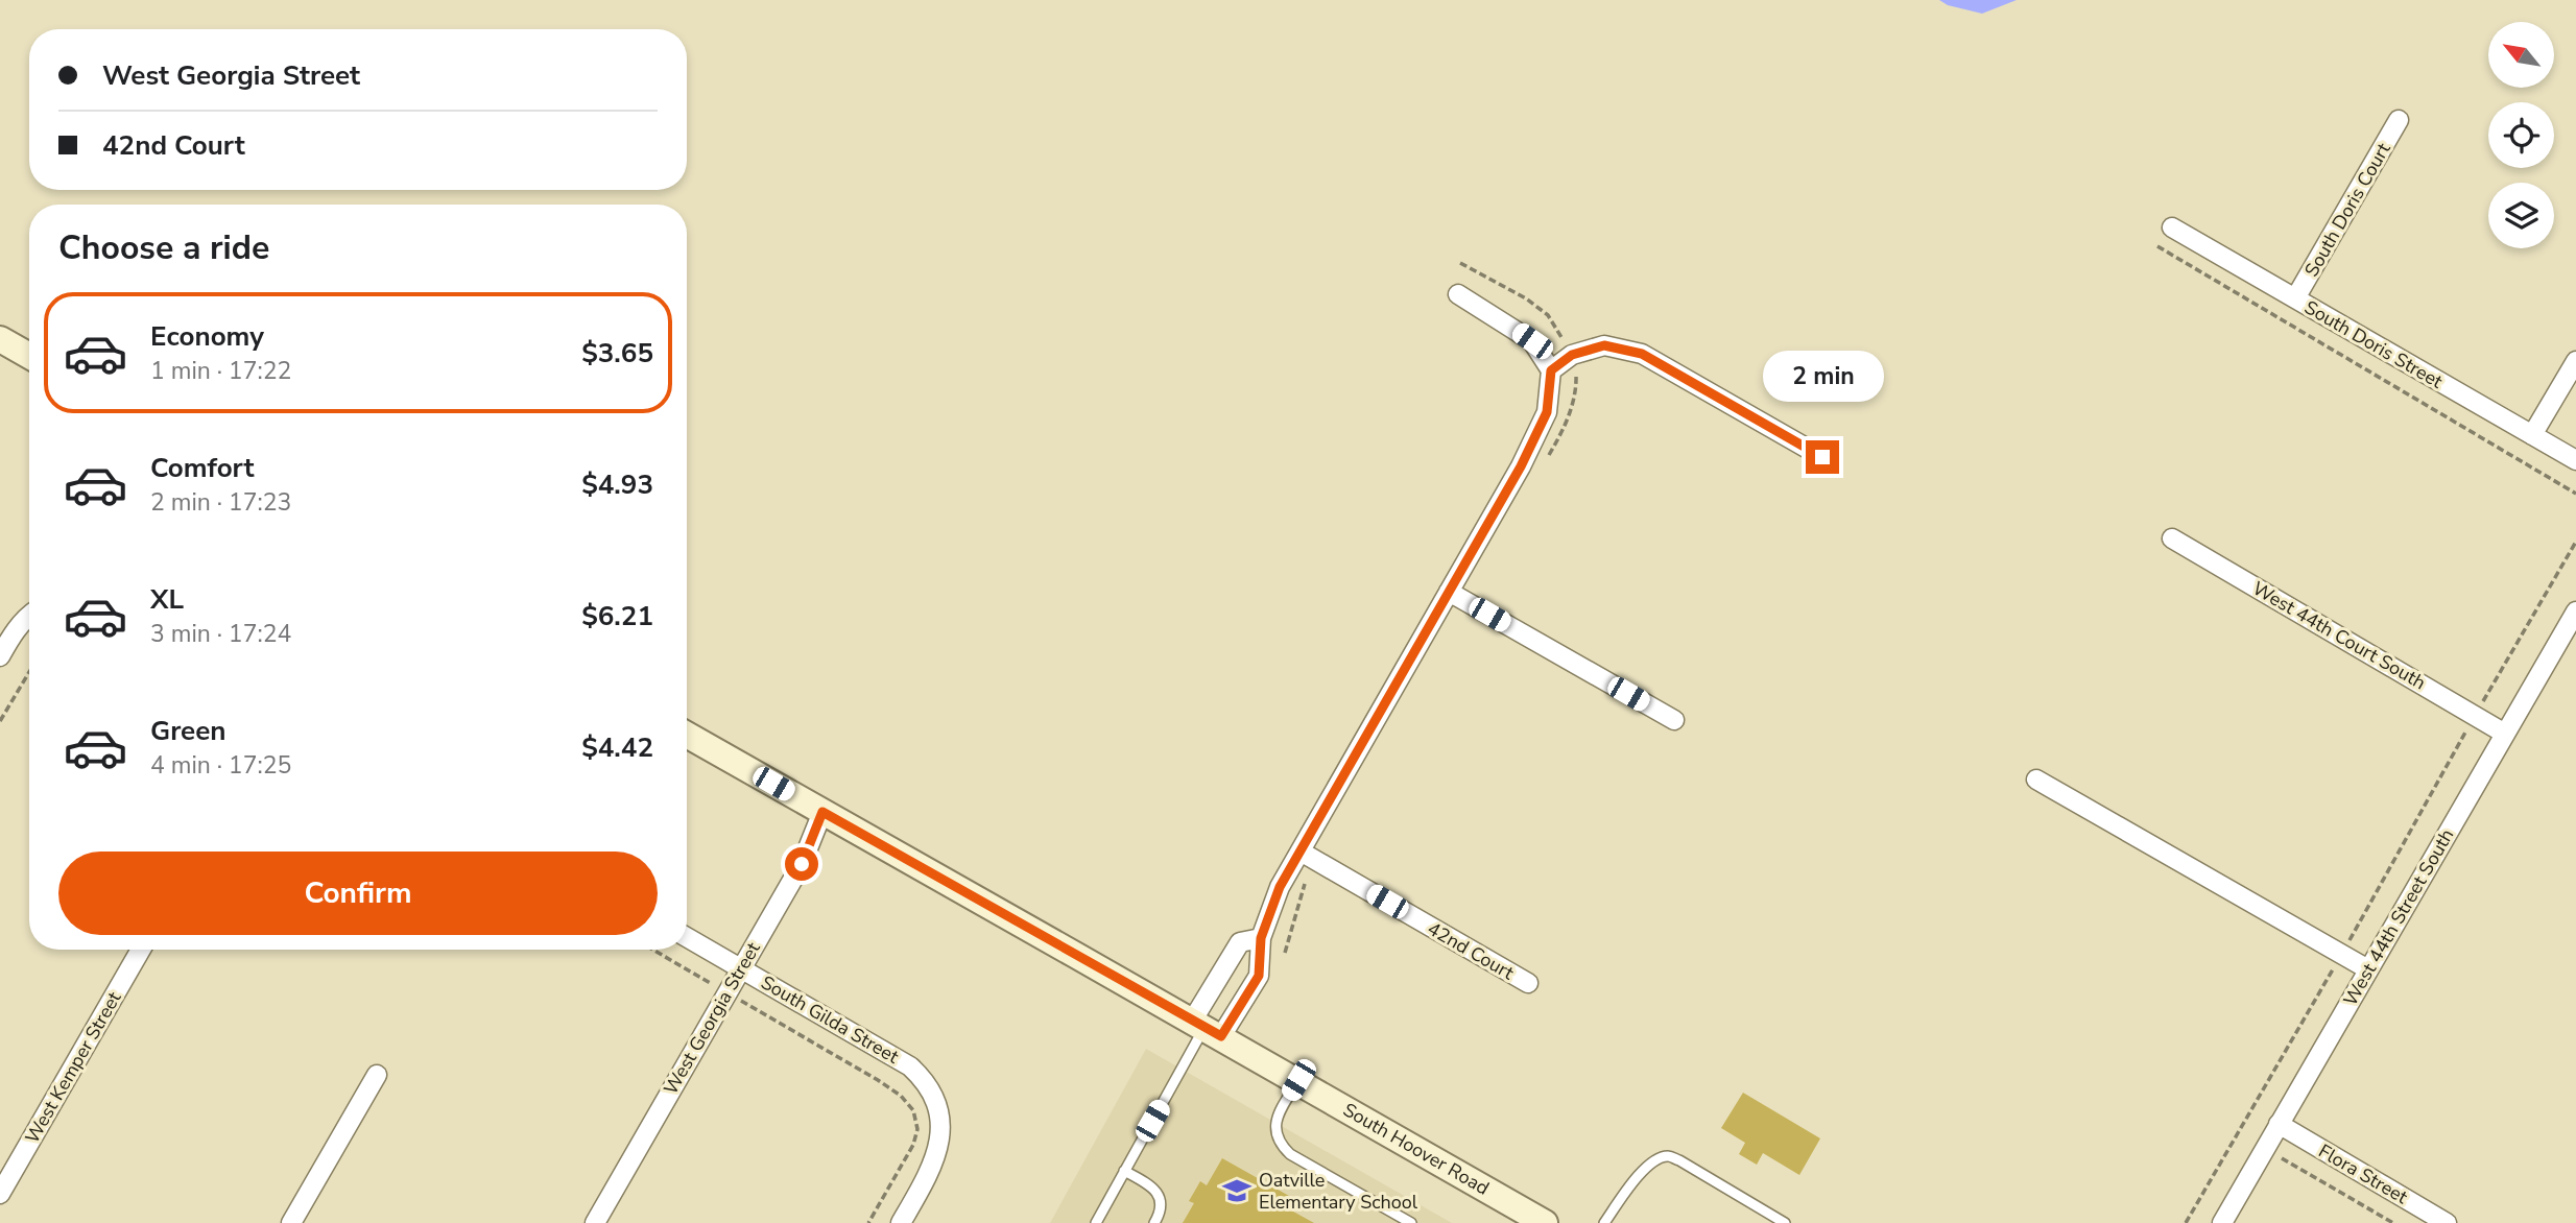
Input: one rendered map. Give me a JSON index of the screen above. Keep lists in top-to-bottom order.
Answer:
{
  "streets": {
    "street": [
      "South Doris Court",
      "South Doris Street",
      "West 44th Court South",
      "West 44th Street South",
      "42nd Court",
      "West Georgia Street",
      "South Gilda Street",
      "West Kemper Street",
      "South Hoover Road",
      "Flora Street"
    ]
  },
  "crossings": [
    ["South Doris Court", "South Doris Street"],
    ["West 44th Court South", "West 44th Street South"],
    ["West 44th Street South", "Flora Street"],
    ["West Georgia Street", "South Gilda Street"],
    ["West Georgia Street", "South Hoover Road"]
  ],
  "places": {
    "school or university": ["Oatville Elementary School"]
  },
  "north": "top left",
  "page": {
    "banner": ["West Georgia Street", "42nd Court"],
    "heading": "Choose a ride",
    "list": [
      {
        "name": "Economy",
        "note": "1 min · 17:22",
        "value": "$3.65"
      },
      {
        "name": "Comfort",
        "note": "2 min · 17:23",
        "value": "$4.93"
      },
      {
        "name": "XL",
        "note": "3 min · 17:24",
        "value": "$6.21"
      },
      {
        "name": "Green",
        "note": "4 min · 17:25",
        "value": "$4.42"
      }
    ],
    "bubble": "2 min",
    "buttons": "Confirm"
  }
}
